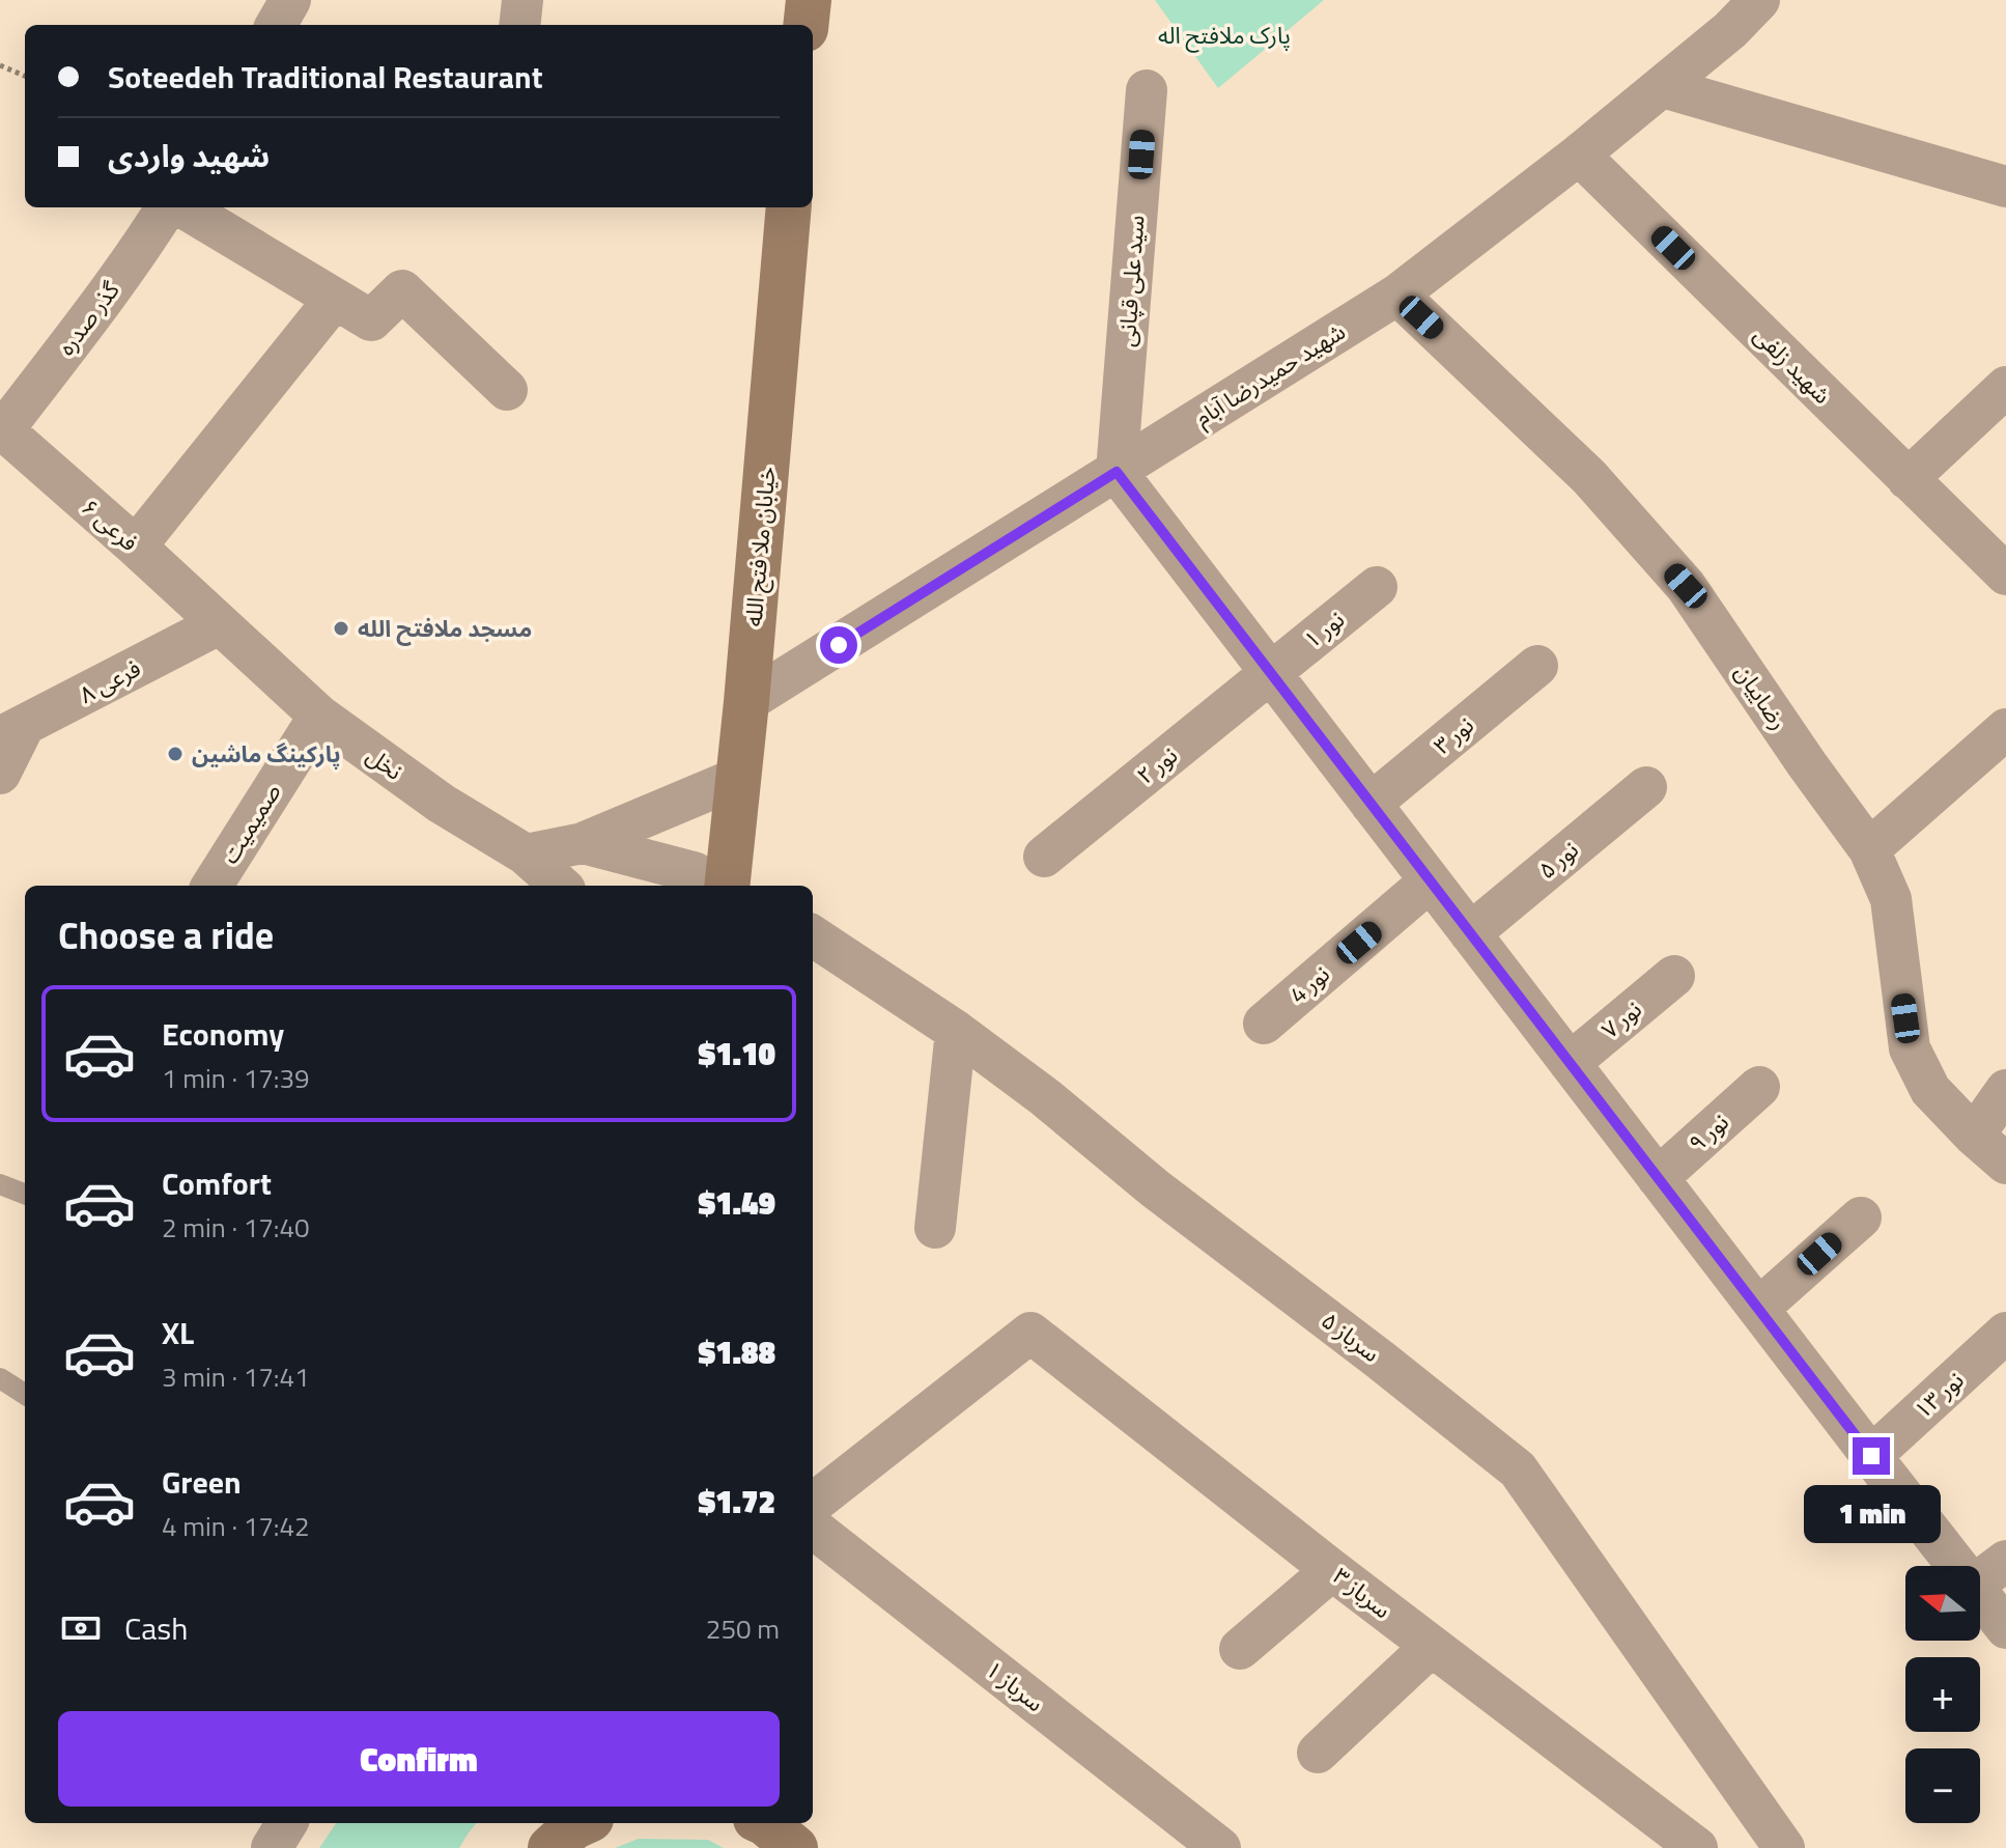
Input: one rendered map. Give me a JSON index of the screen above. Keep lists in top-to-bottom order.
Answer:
{
  "streets": {
    "main road": ["خیابان ملا فتح الله"],
    "street": [
      "سید علی قپانی",
      "گذر صدره",
      "شهید زلفی",
      "شهید حمیدرضا آبام",
      "فرعی ۶",
      "نور ۱",
      "فرعی ۸",
      "رضاییان",
      "نور ۳",
      "نخل",
      "نور ۲",
      "صمیمیت",
      "نور ۵",
      "نور 4",
      "نور ۷",
      "نور ۹",
      "سرباز ۵",
      "نور ۱۳",
      "سرباز ۳",
      "سرباز ۱"
    ]
  },
  "crossings": [
    ["سید علی قپانی", "شهید حمیدرضا آبام"],
    ["گذر صدره", "فرعی ۶"],
    ["شهید زلفی", "شهید حمیدرضا آبام"],
    ["شهید حمیدرضا آبام", "خیابان ملا فتح الله"],
    ["شهید حمیدرضا آبام", "رضاییان"],
    ["فرعی ۶", "فرعی ۸"],
    ["فرعی ۶", "نخل"],
    ["نور ۱", "نور ۲"],
    ["فرعی ۸", "نخل"],
    ["نخل", "صمیمیت"]
  ],
  "parks": ["پارک ملافتح اله"],
  "places": ["مسجد ملافتح الله", "پارکینگ ماشین"],
  "north": "left",
  "page": {
    "banner": ["Soteedeh Traditional Restaurant", "شهید واردی"],
    "heading": "Choose a ride",
    "list": [
      {
        "name": "Economy",
        "note": "1 min · 17:39",
        "value": "$1.10"
      },
      {
        "name": "Comfort",
        "note": "2 min · 17:40",
        "value": "$1.49"
      },
      {
        "name": "XL",
        "note": "3 min · 17:41",
        "value": "$1.88"
      },
      {
        "name": "Green",
        "note": "4 min · 17:42",
        "value": "$1.72"
      }
    ],
    "bubble": "1 min",
    "map_buttons": ["+", "−"],
    "pay": ["Cash", "250 m"],
    "buttons": "Confirm"
  }
}
